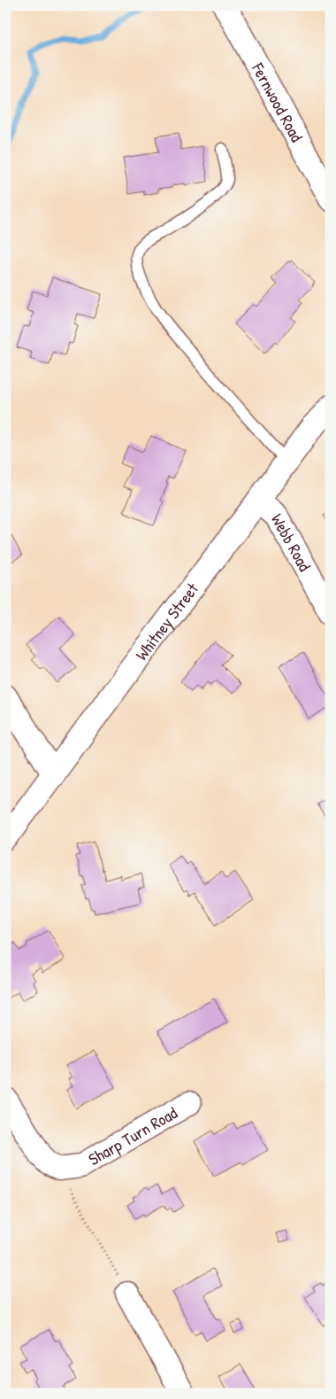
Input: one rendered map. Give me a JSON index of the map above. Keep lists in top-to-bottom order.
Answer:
{
  "streets": {
    "street": [
      "Fernwood Road",
      "Webb Road",
      "Whitney Street",
      "Sharp Turn Road"
    ]
  },
  "crossings": [
    ["Webb Road", "Whitney Street"]
  ]
}
